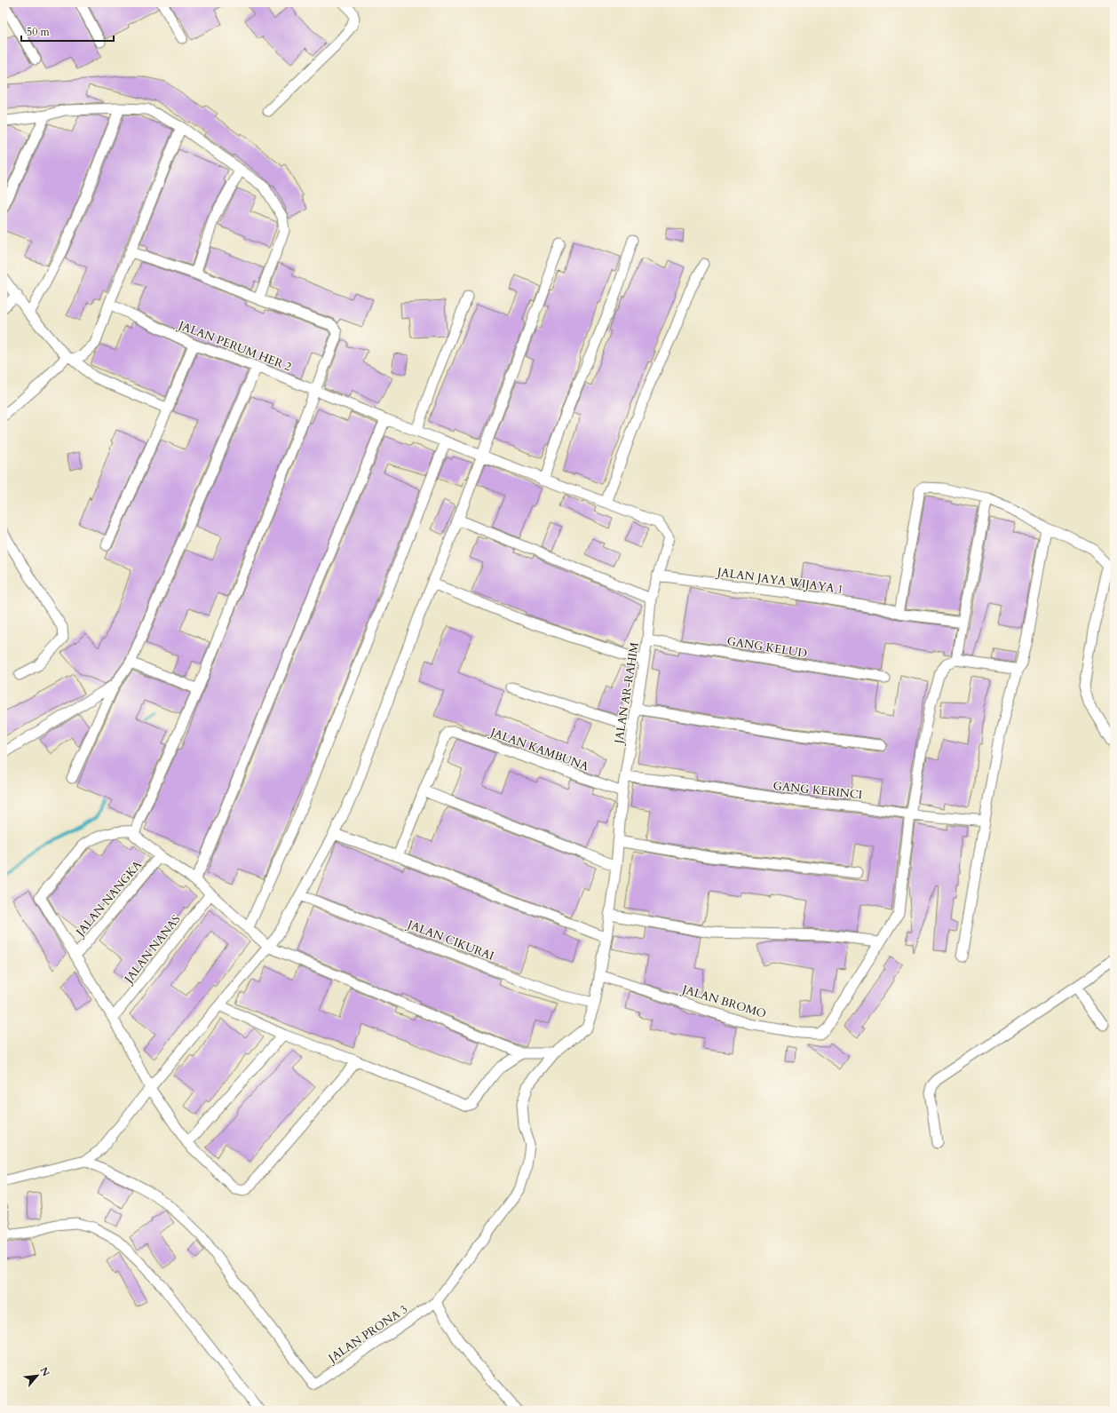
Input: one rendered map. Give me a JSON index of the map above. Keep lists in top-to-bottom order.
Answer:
{
  "streets": {
    "street": [
      "JALAN PERUM HER 2",
      "JALAN JAYA WIJAYA 1",
      "GANG KELUD",
      "JALAN AR-RAHIM",
      "JALAN KAMBUNA",
      "GANG KERINCI",
      "JALAN NANGKA",
      "JALAN CIKURAI",
      "JALAN NANAS",
      "JALAN BROMO",
      "JALAN PRONA 3"
    ]
  },
  "crossings": [
    ["JALAN PERUM HER 2", "JALAN AR-RAHIM"],
    ["JALAN JAYA WIJAYA 1", "JALAN AR-RAHIM"],
    ["GANG KELUD", "JALAN AR-RAHIM"],
    ["JALAN AR-RAHIM", "JALAN KAMBUNA"],
    ["JALAN AR-RAHIM", "GANG KERINCI"],
    ["JALAN AR-RAHIM", "JALAN CIKURAI"],
    ["JALAN AR-RAHIM", "JALAN BROMO"],
    ["JALAN AR-RAHIM", "JALAN PRONA 3"]
  ],
  "scale_bar": "50 m",
  "north": "top right"
}
